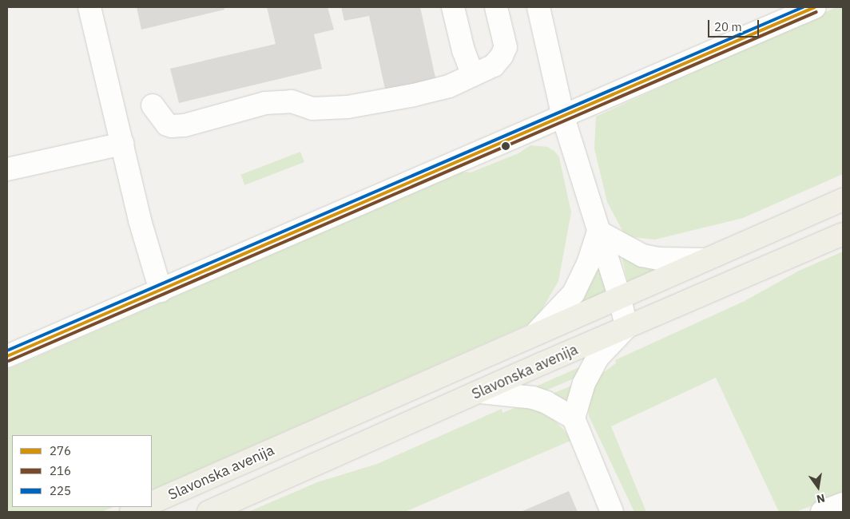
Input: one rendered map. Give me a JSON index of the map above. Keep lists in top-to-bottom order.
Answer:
{
  "streets": {
    "main road": ["Slavonska avenija"]
  },
  "lines": ["transit line 276", "transit line 225", "transit line 216"],
  "legend": ["276", "216", "225"],
  "scale_bar": "20 m",
  "north": "bottom"
}
